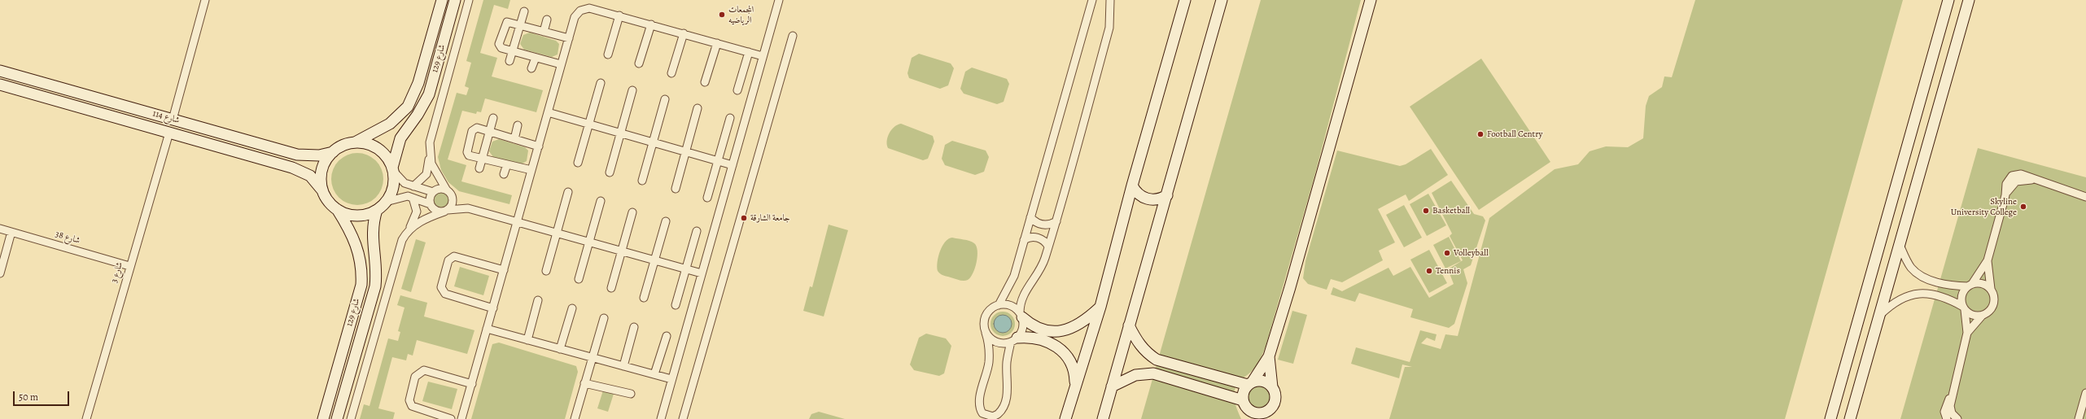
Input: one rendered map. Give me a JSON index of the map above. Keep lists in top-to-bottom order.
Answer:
{
  "streets": {
    "street": [
      "شارع 129",
      "شارع 114",
      "شارع 38",
      "شارع 3"
    ]
  },
  "crossings": [
    ["شارع 129", "شارع 114"],
    ["شارع 114", "شارع 3"],
    ["شارع 38", "شارع 3"]
  ],
  "places": [
    "المجمعات الرياضيه",
    "Football Centry",
    "Skyline University College",
    "Basketball",
    "جامعة الشارقة",
    "Volleyball",
    "Tennis"
  ],
  "scale_bar": "50 m"
}
